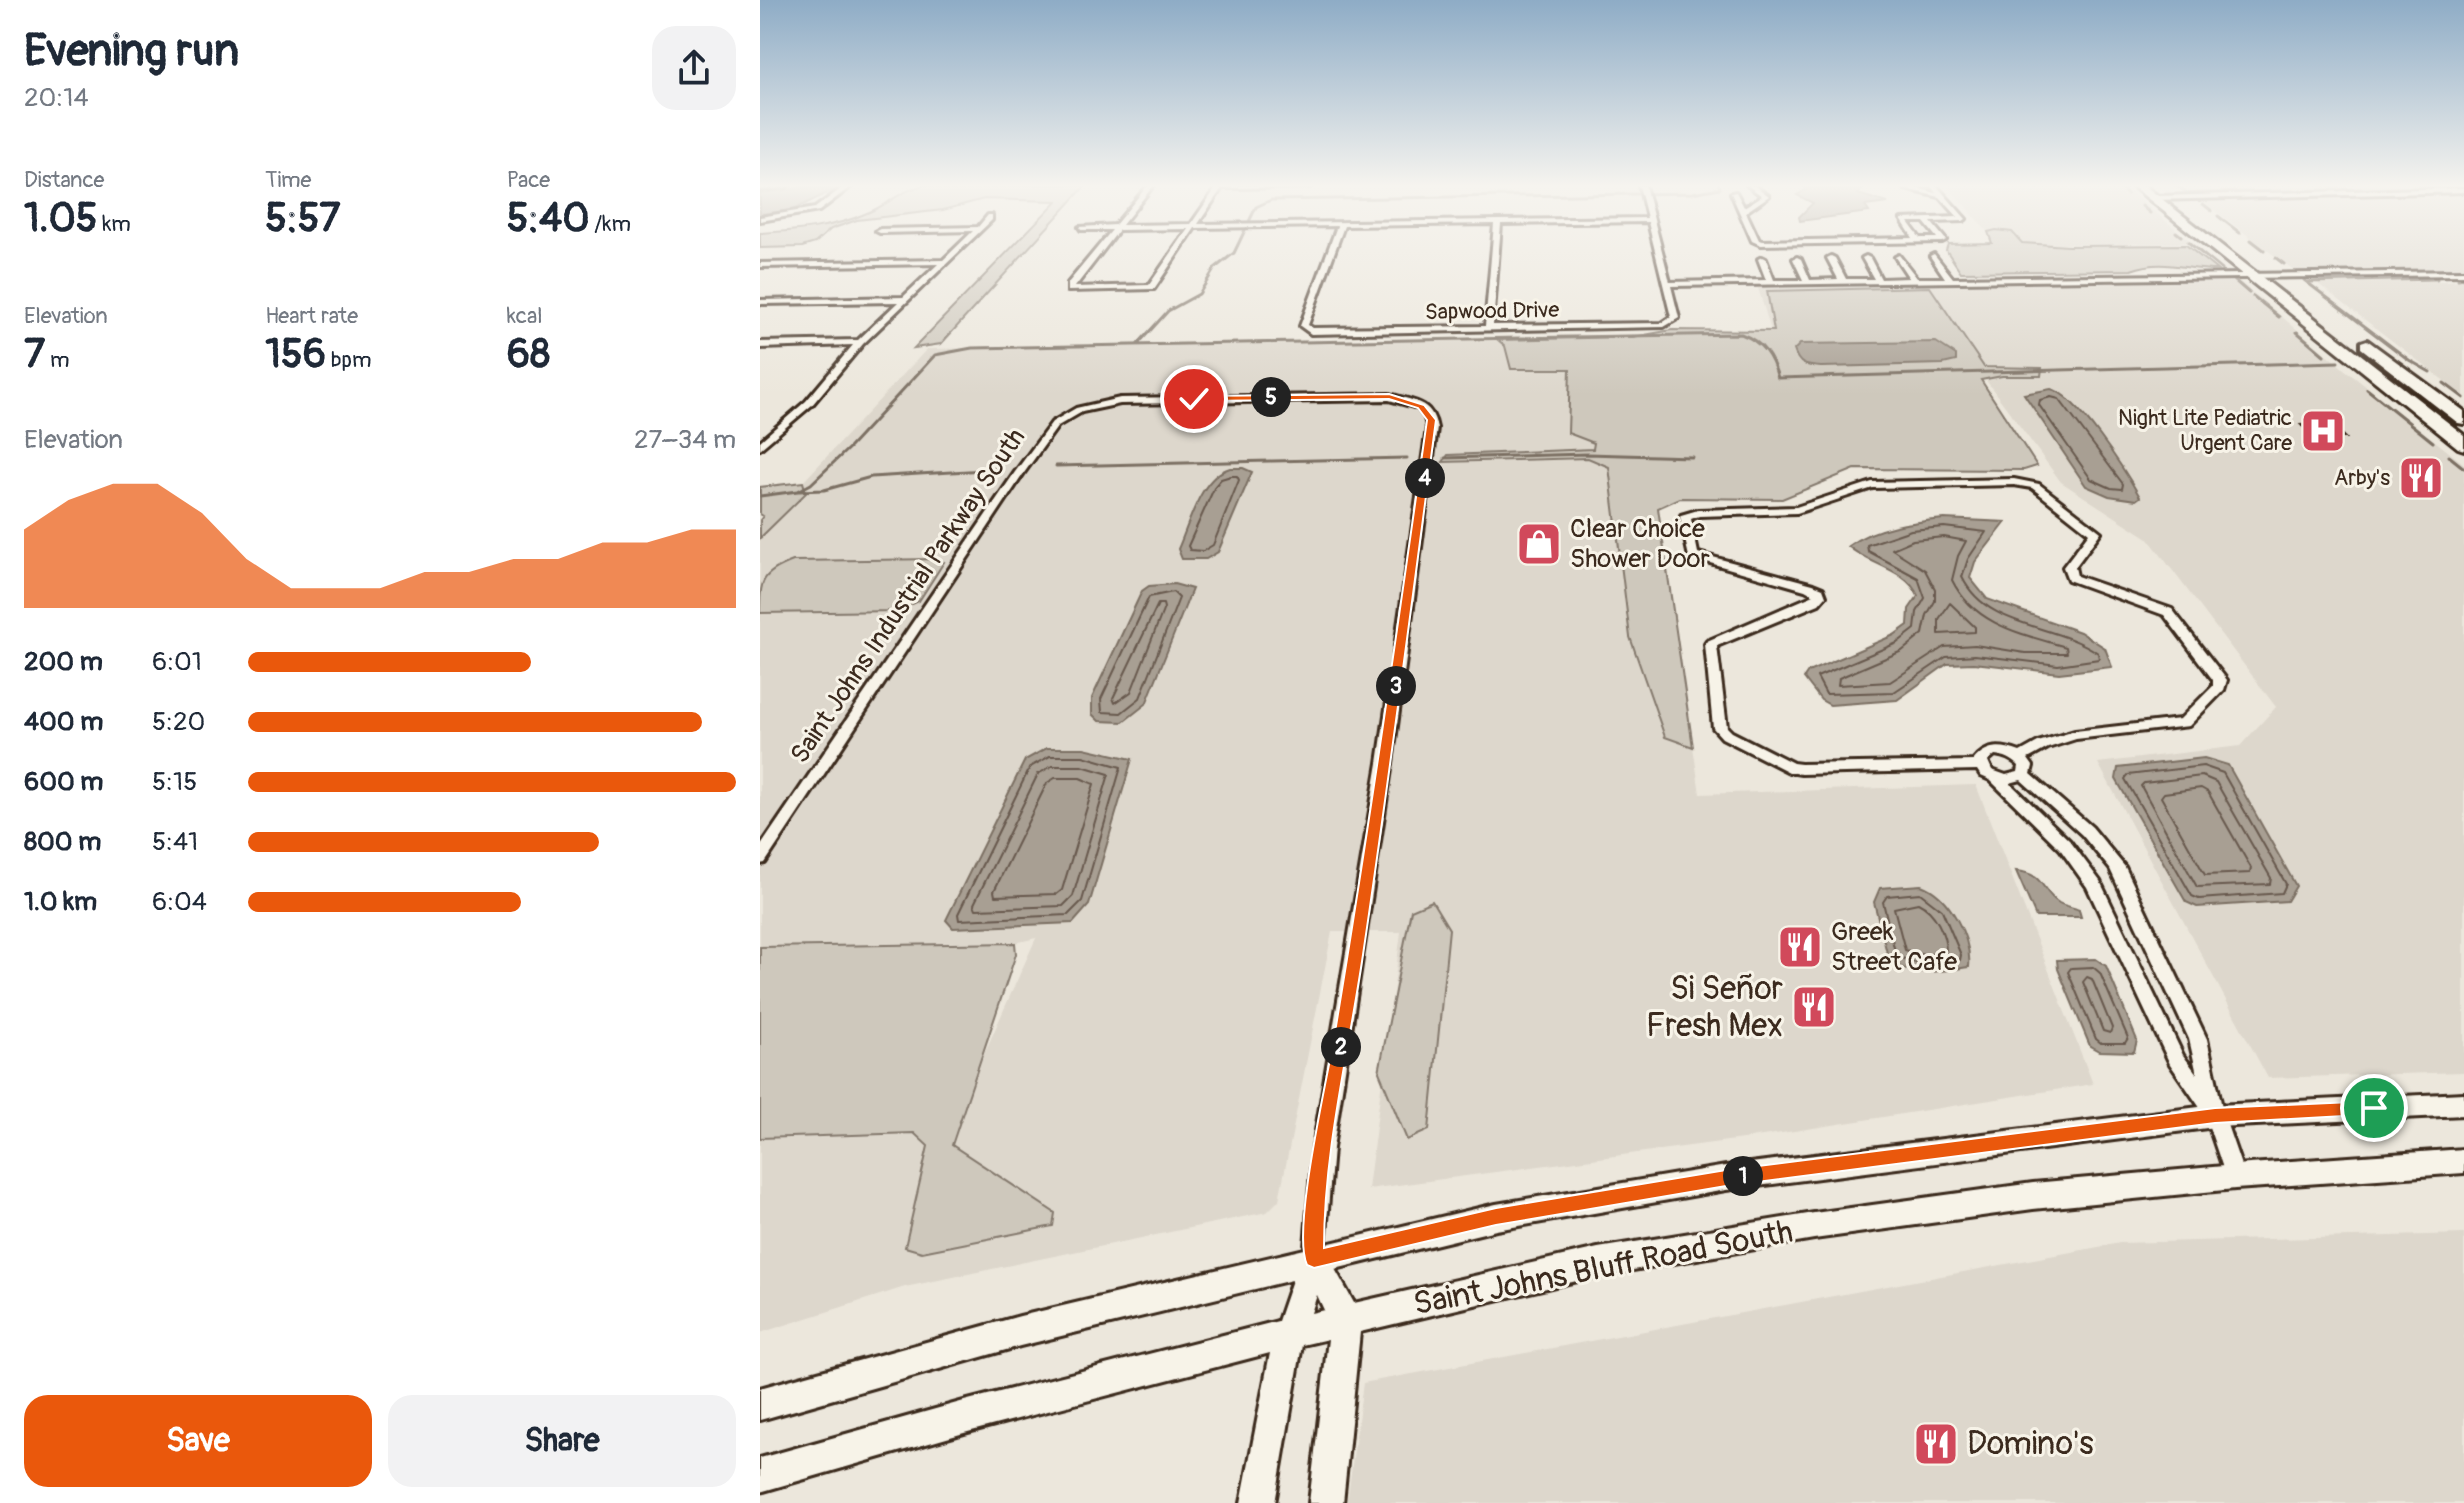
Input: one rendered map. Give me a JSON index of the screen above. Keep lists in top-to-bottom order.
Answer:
{
  "streets": {
    "main road": ["Saint Johns Bluff Road South"],
    "street": ["Sapwood Drive", "Saint Johns Industrial Parkway South"]
  },
  "places": {
    "hospital": ["Night Lite Pediatric Urgent Care"],
    "restaurant": [
      "Arby's",
      "Greek Street Cafe",
      "Si Señor Fresh Mex",
      "Domino's"
    ],
    "shop": ["Clear Choice Shower Door"]
  },
  "page": {
    "heading": ["Evening run", "20:14"],
    "stats": [
      ["Distance", "1.05 km"],
      ["Time", "5:57"],
      ["Pace", "5:40 /km"],
      ["Elevation", "7 m"],
      ["Heart rate", "156 bpm"],
      ["kcal", "68"]
    ],
    "pins": [
      "5",
      "4",
      "3",
      "2",
      "1"
    ],
    "chart": ["Elevation", "27–34 m"],
    "list": [
      {
        "name": "200 m",
        "note": "6:01"
      },
      {
        "name": "400 m",
        "note": "5:20"
      },
      {
        "name": "600 m",
        "note": "5:15"
      },
      {
        "name": "800 m",
        "note": "5:41"
      },
      {
        "name": "1.0 km",
        "note": "6:04"
      }
    ],
    "buttons": ["Save", "Share"]
  }
}
